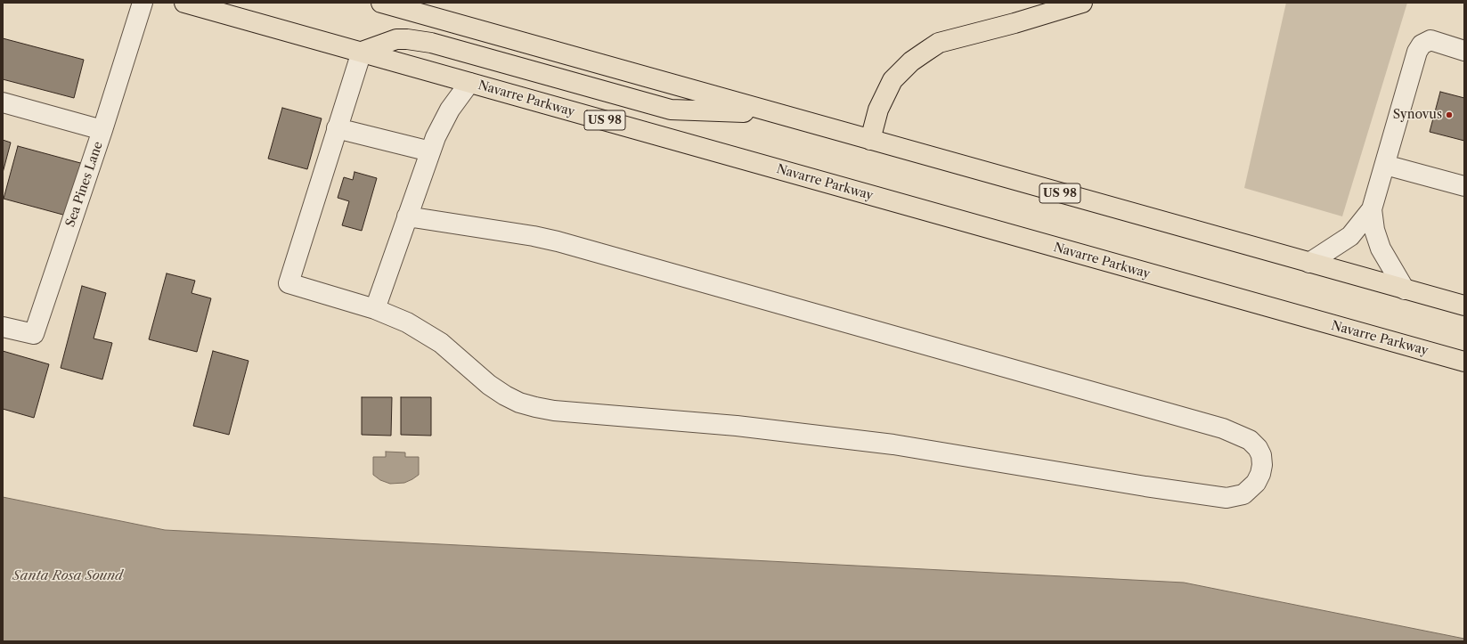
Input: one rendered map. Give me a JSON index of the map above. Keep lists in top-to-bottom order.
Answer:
{
  "streets": {
    "highway": ["Navarre Parkway", "US 98"],
    "street": ["Sea Pines Lane"]
  },
  "water": ["Santa Rosa Sound"],
  "places": ["Synovus"]
}
